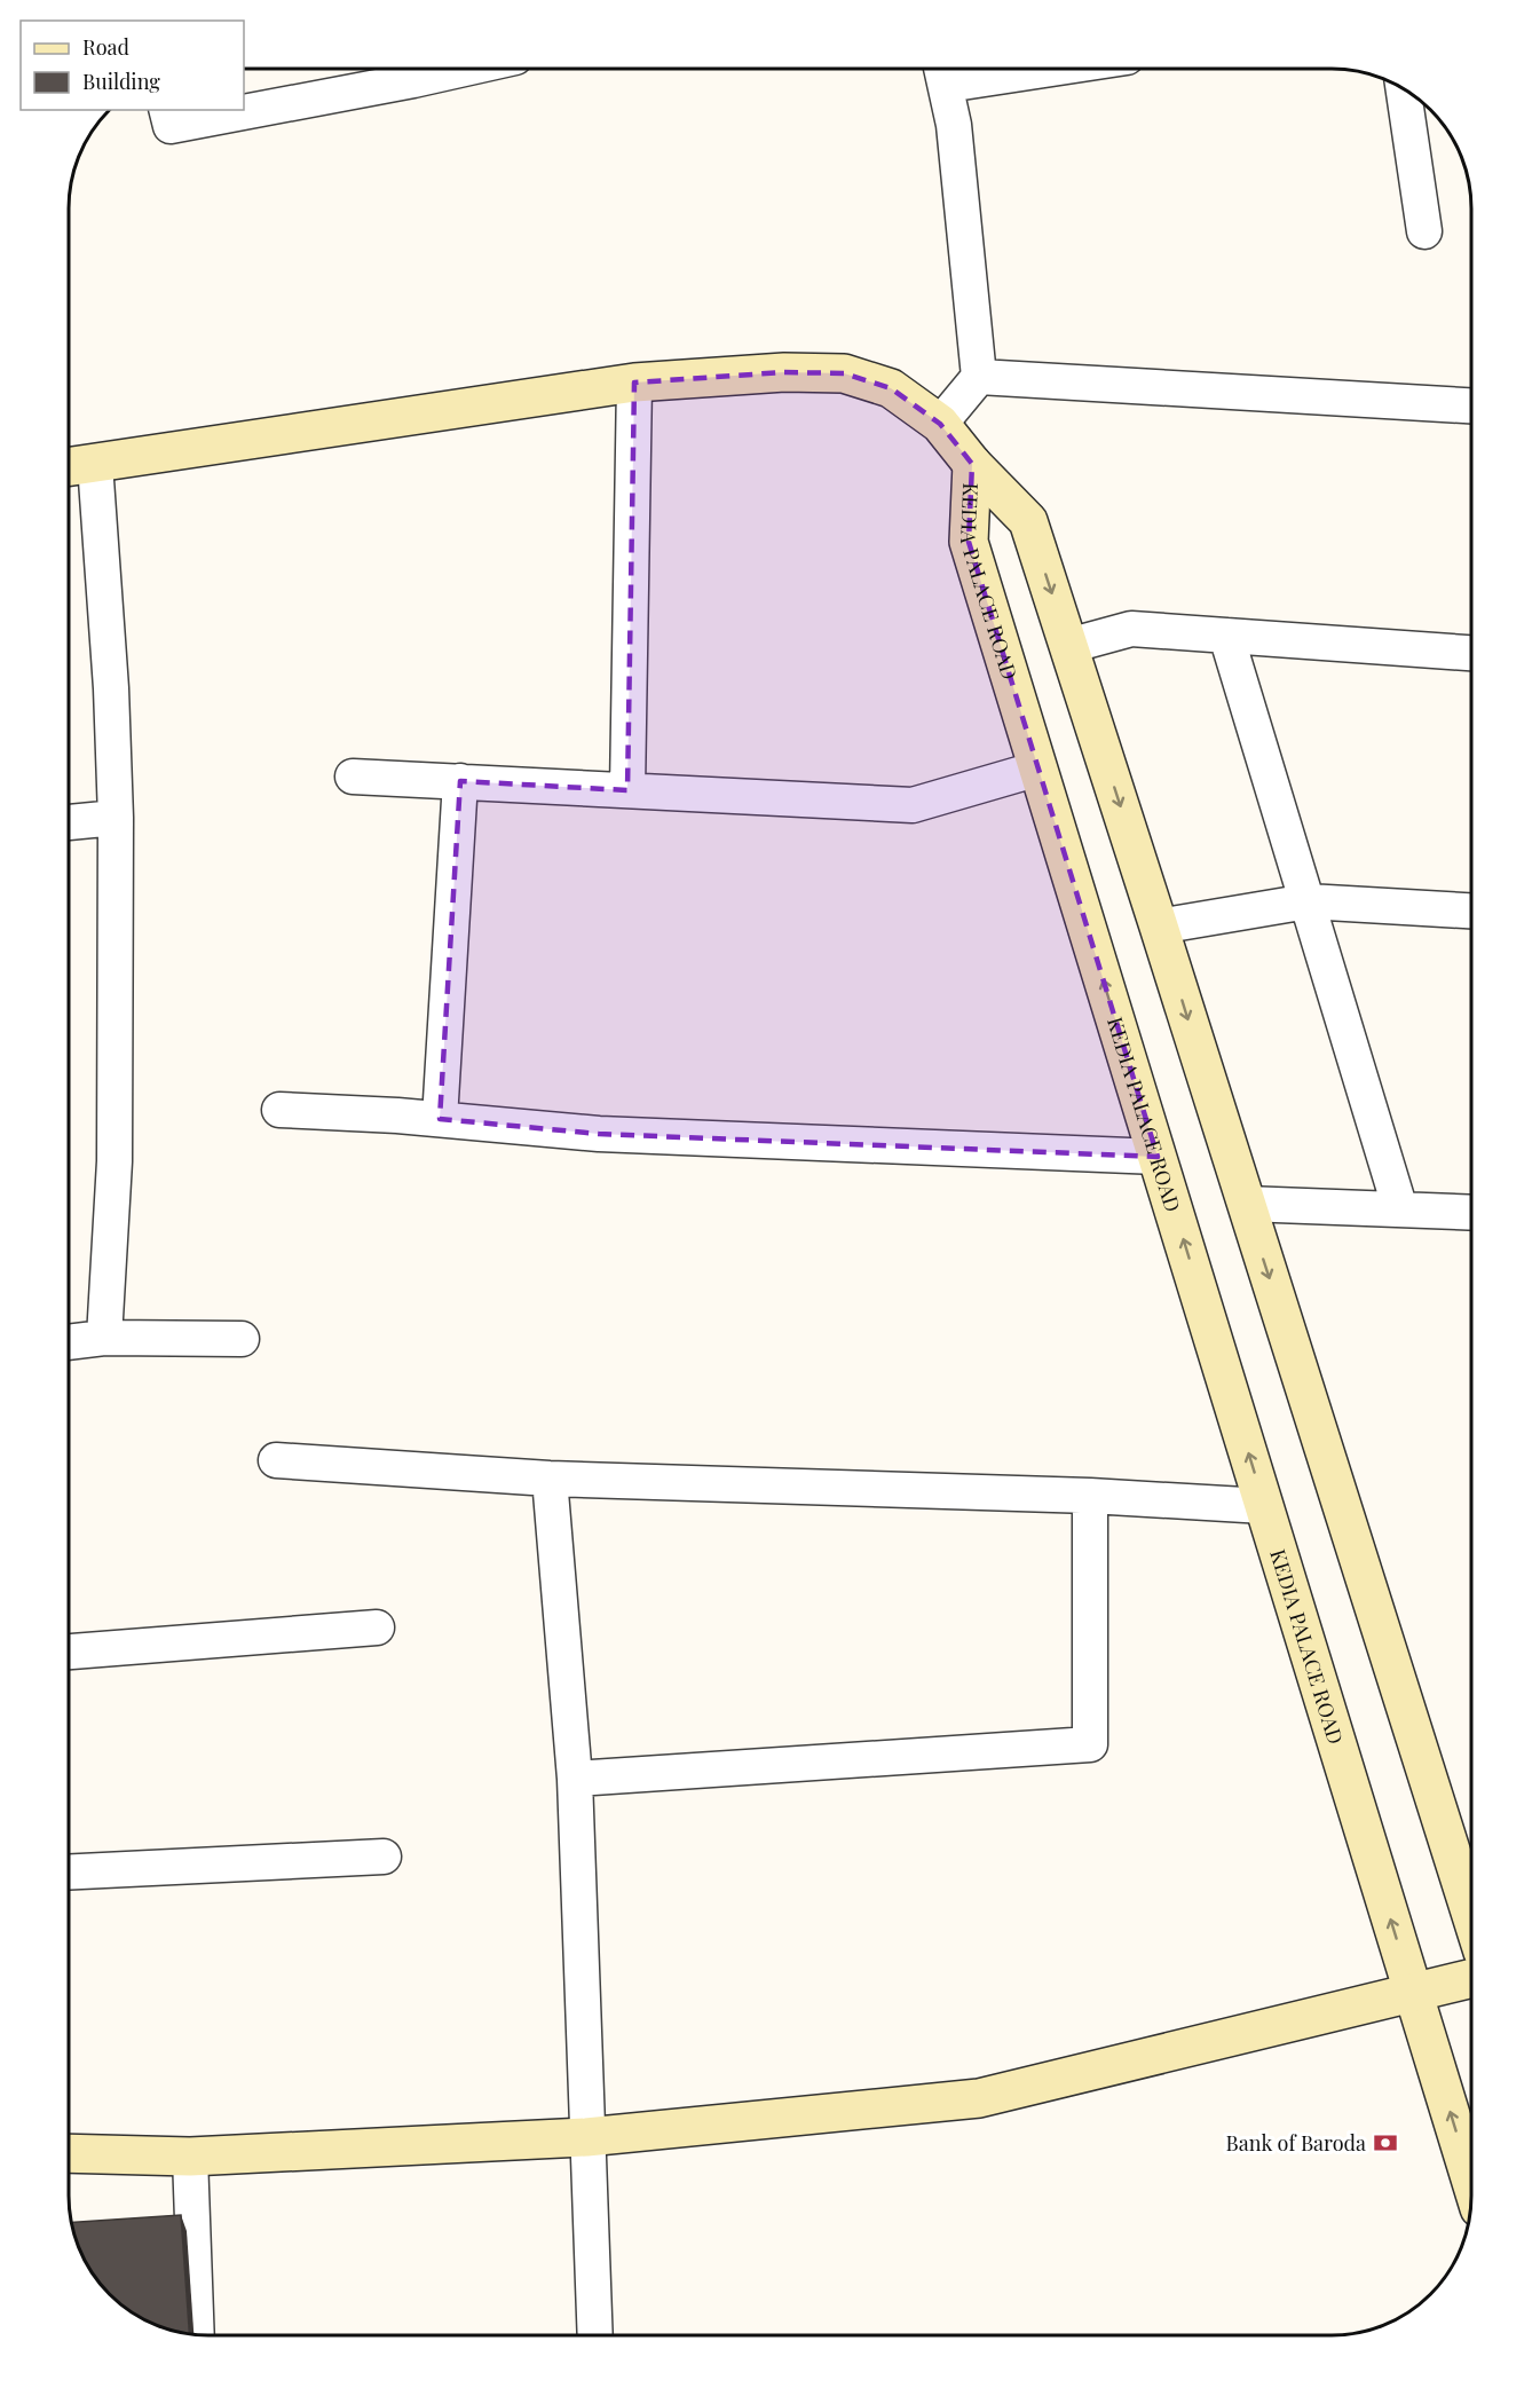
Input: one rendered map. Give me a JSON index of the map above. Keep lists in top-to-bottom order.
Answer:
{
  "streets": {
    "street": ["KEDIA PALACE ROAD"]
  },
  "places": {
    "bank": ["Bank of Baroda"]
  },
  "legend": ["Road", "Building"]
}
